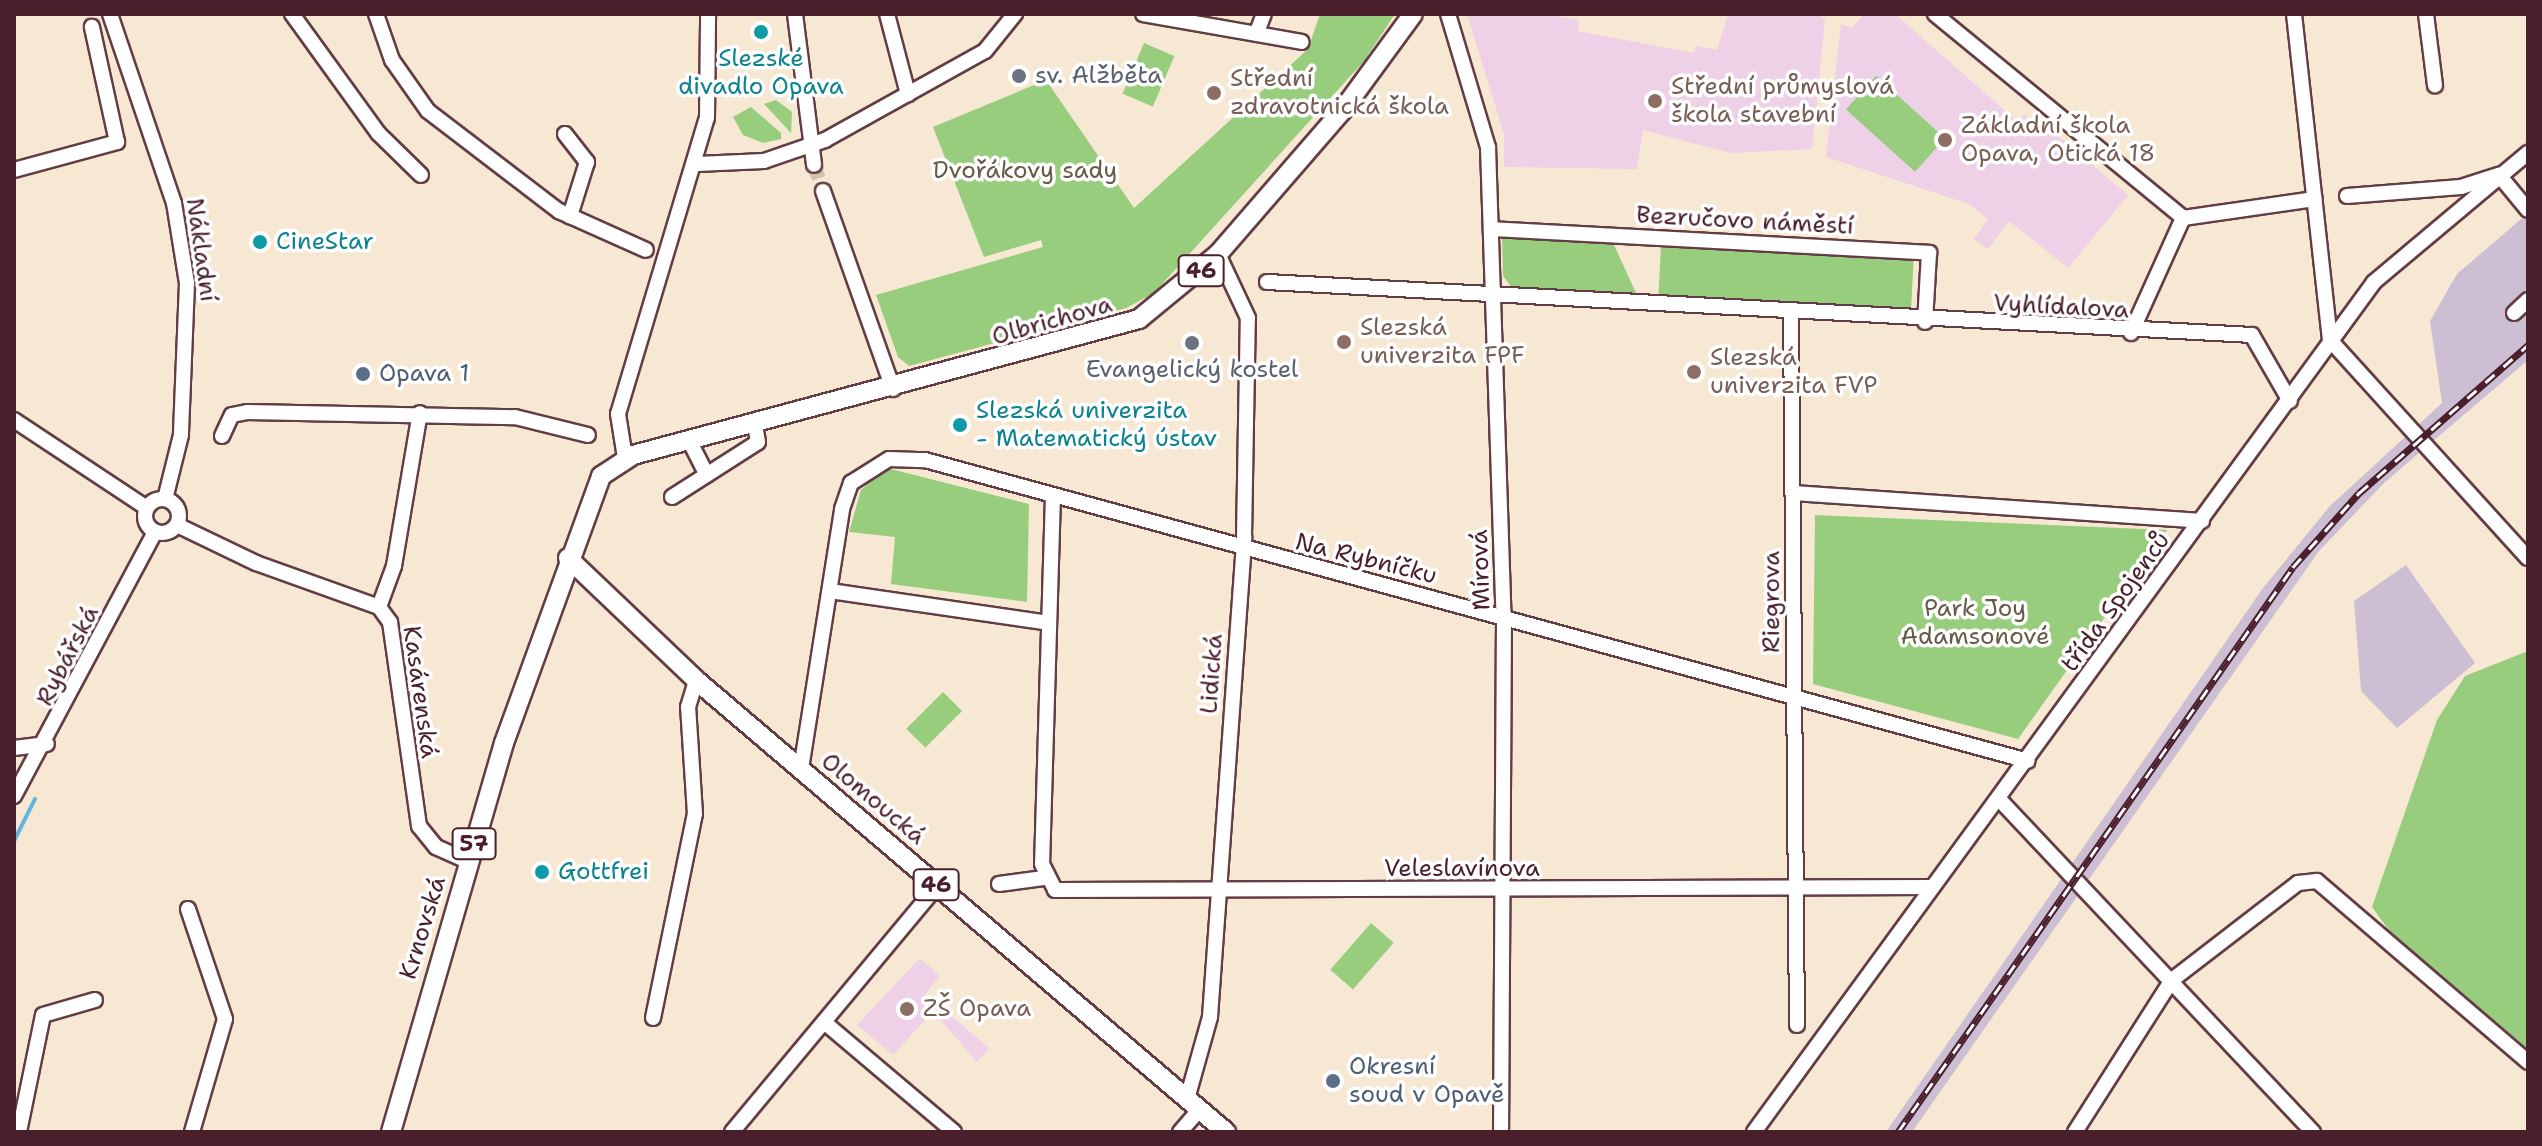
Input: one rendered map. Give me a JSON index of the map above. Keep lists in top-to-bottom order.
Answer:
{
  "streets": {
    "main road": [
      "46",
      "Olbrichova",
      "Olomoucká",
      "57",
      "Krnovská"
    ],
    "street": [
      "Bezručovo náměstí",
      "Nákladní",
      "Vyhlídalova",
      "Na Rybníčku",
      "Mírová",
      "Riegrova",
      "třída Spojenců",
      "Rybářská",
      "Lidická",
      "Kasárenská",
      "Veleslavínova"
    ]
  },
  "crossings": [
    ["Bezručovo náměstí", "Vyhlídalova"],
    ["Bezručovo náměstí", "Mírová"],
    ["46", "Olbrichova"],
    ["46", "Olomoucká"],
    ["46", "Krnovská"],
    ["Vyhlídalova", "Riegrova"],
    ["Vyhlídalova", "třída Spojenců"],
    ["Olbrichova", "Lidická"],
    ["Na Rybníčku", "Mírová"],
    ["Na Rybníčku", "Riegrova"],
    ["Na Rybníčku", "třída Spojenců"],
    ["Na Rybníčku", "Lidická"],
    ["Na Rybníčku", "Olomoucká"],
    ["Mírová", "Veleslavínova"],
    ["Riegrova", "Veleslavínova"],
    ["třída Spojenců", "Veleslavínova"],
    ["Lidická", "Olomoucká"],
    ["Lidická", "Veleslavínova"],
    ["Kasárenská", "Krnovská"],
    ["Olomoucká", "Krnovská"]
  ],
  "parks": ["Dvořákovy sady", "Park Joy Adamsonové"],
  "places": [
    "Slezské divadlo Opava",
    "sv. Alžběta",
    "Střední zdravotnická škola",
    "Střední průmyslová škola stavební",
    "Základní škola Opava, Otická 18",
    "CineStar",
    "Slezská univerzita FPF",
    "Evangelický kostel",
    "Slezská univerzita FVP",
    "Opava 1",
    "Slezská univerzita - Matematický ústav",
    "Gottfrei",
    "ZŠ Opava",
    "Okresní soud v Opavě"
  ]
}
